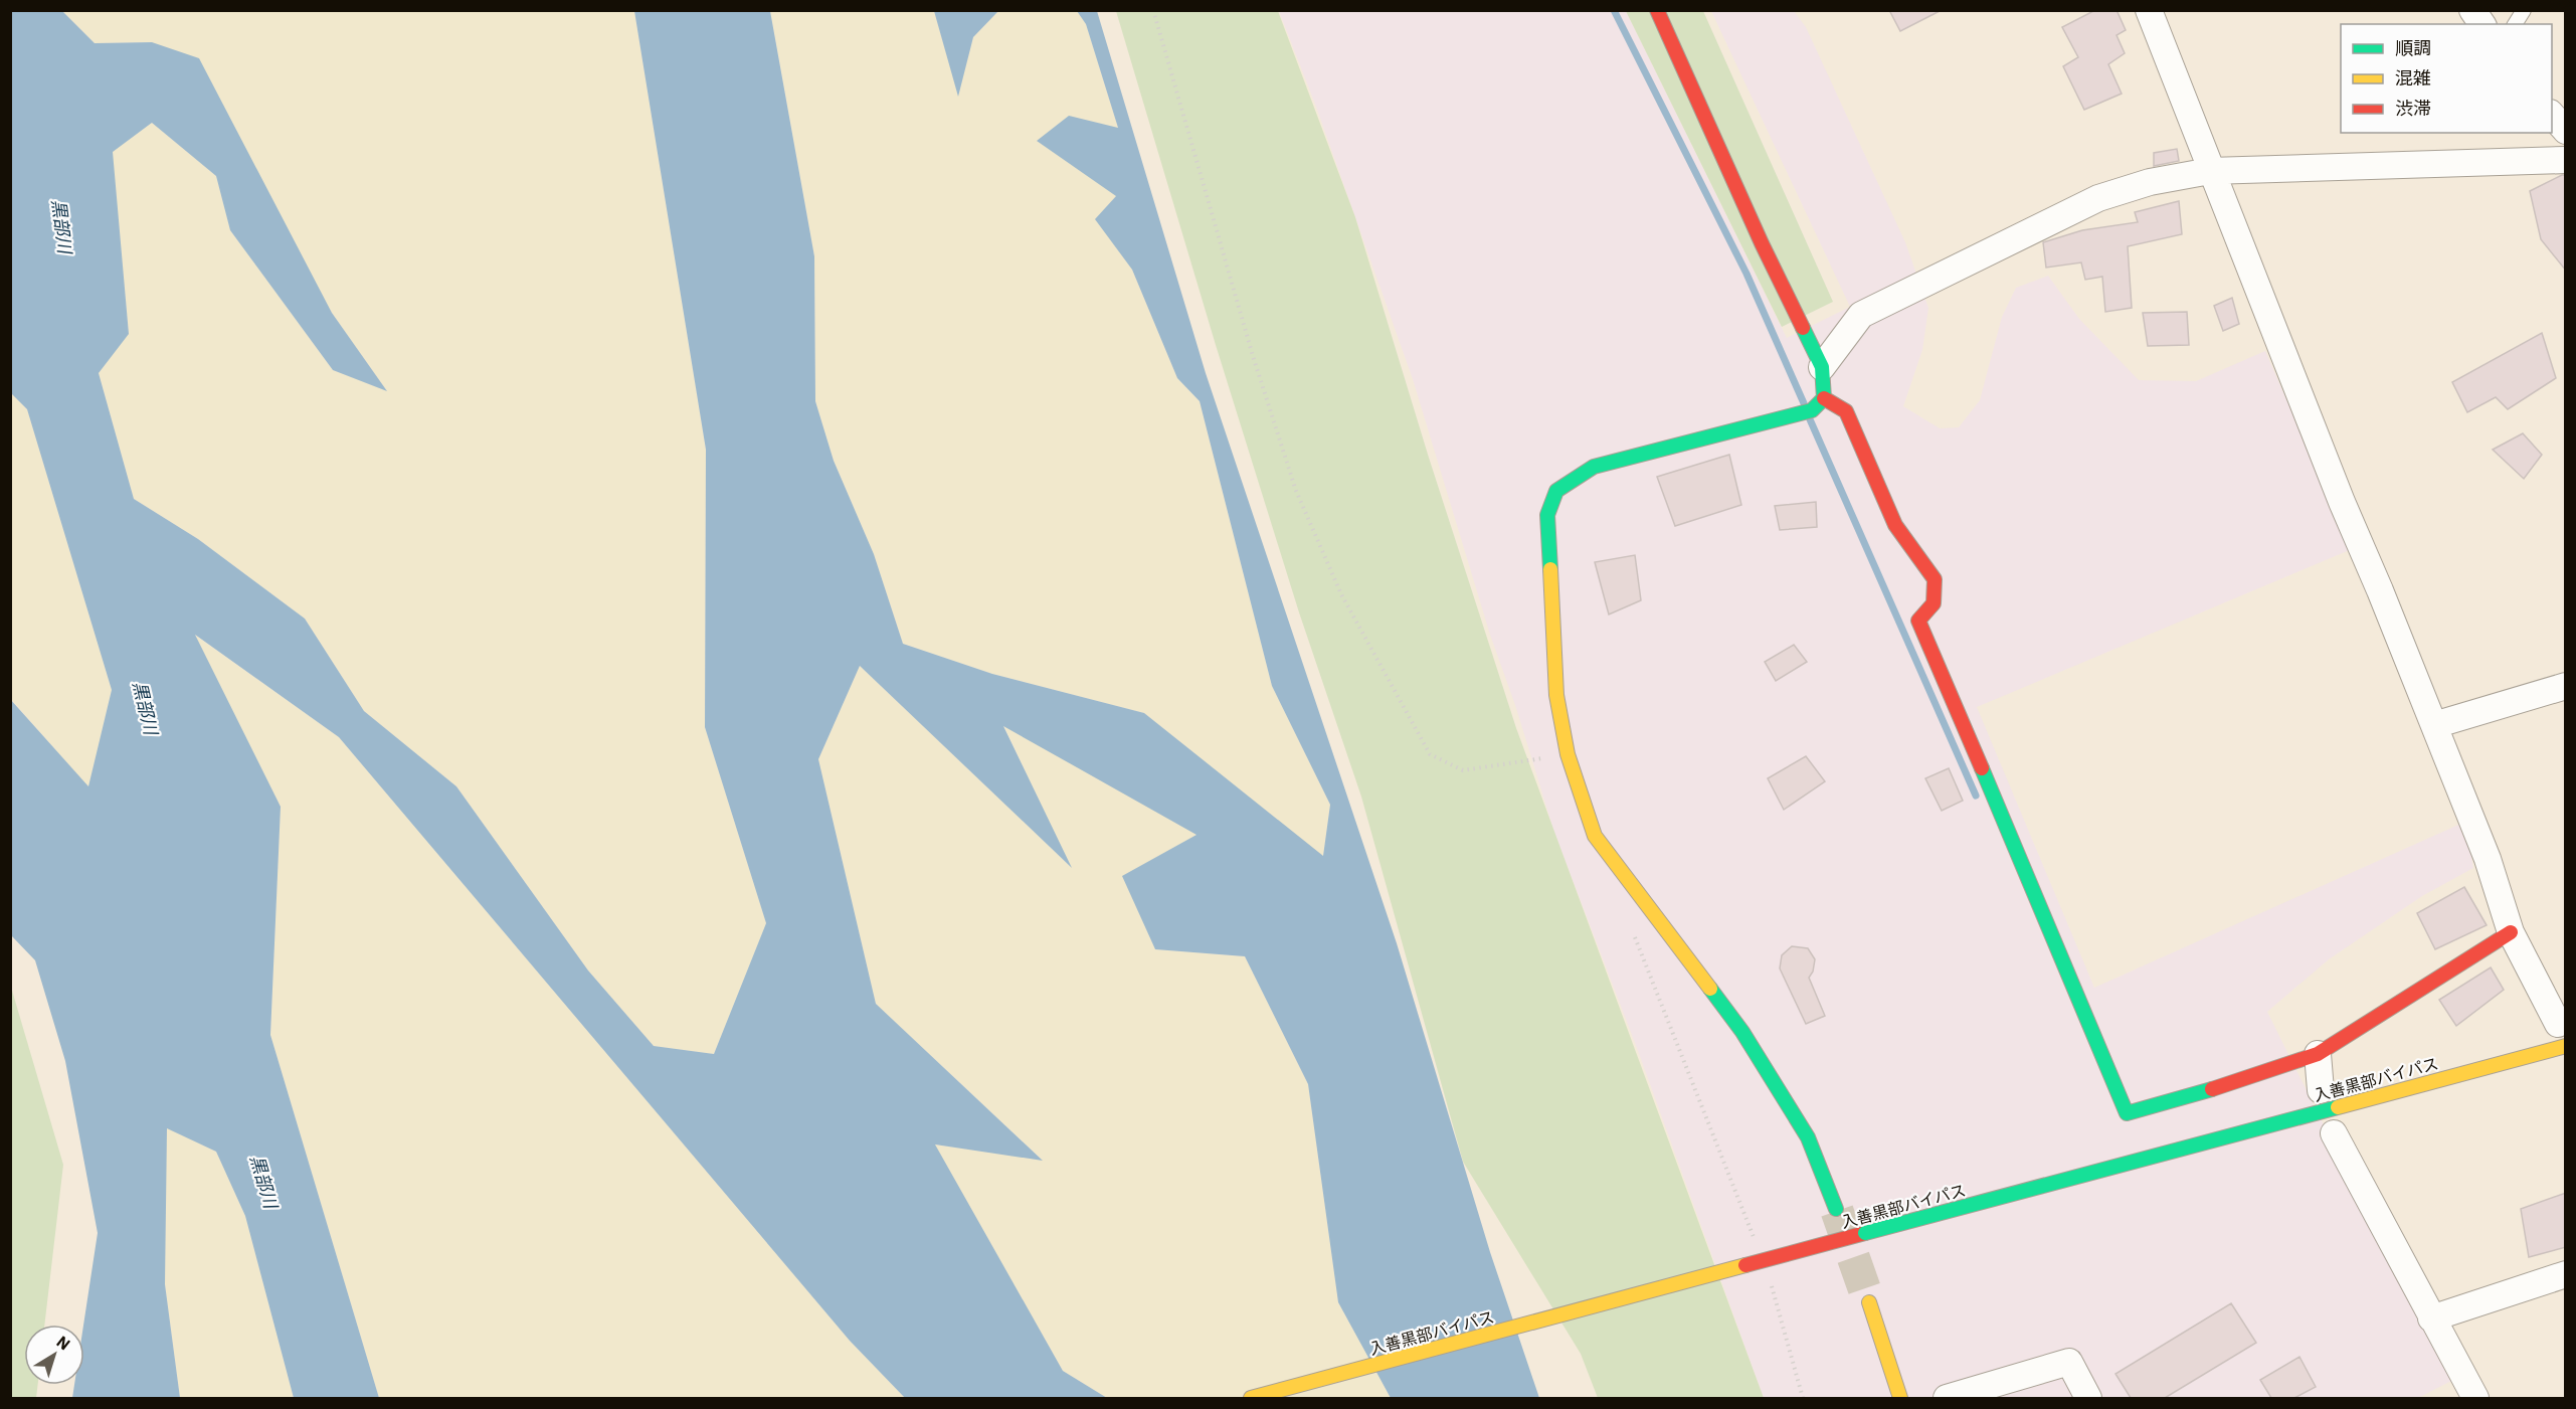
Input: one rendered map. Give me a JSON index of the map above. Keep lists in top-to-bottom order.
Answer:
{
  "streets": {
    "main road": ["入善黒部バイパス"]
  },
  "water": ["黒部川"],
  "legend": ["順調", "混雑", "渋滞"],
  "north": "top right"
}
